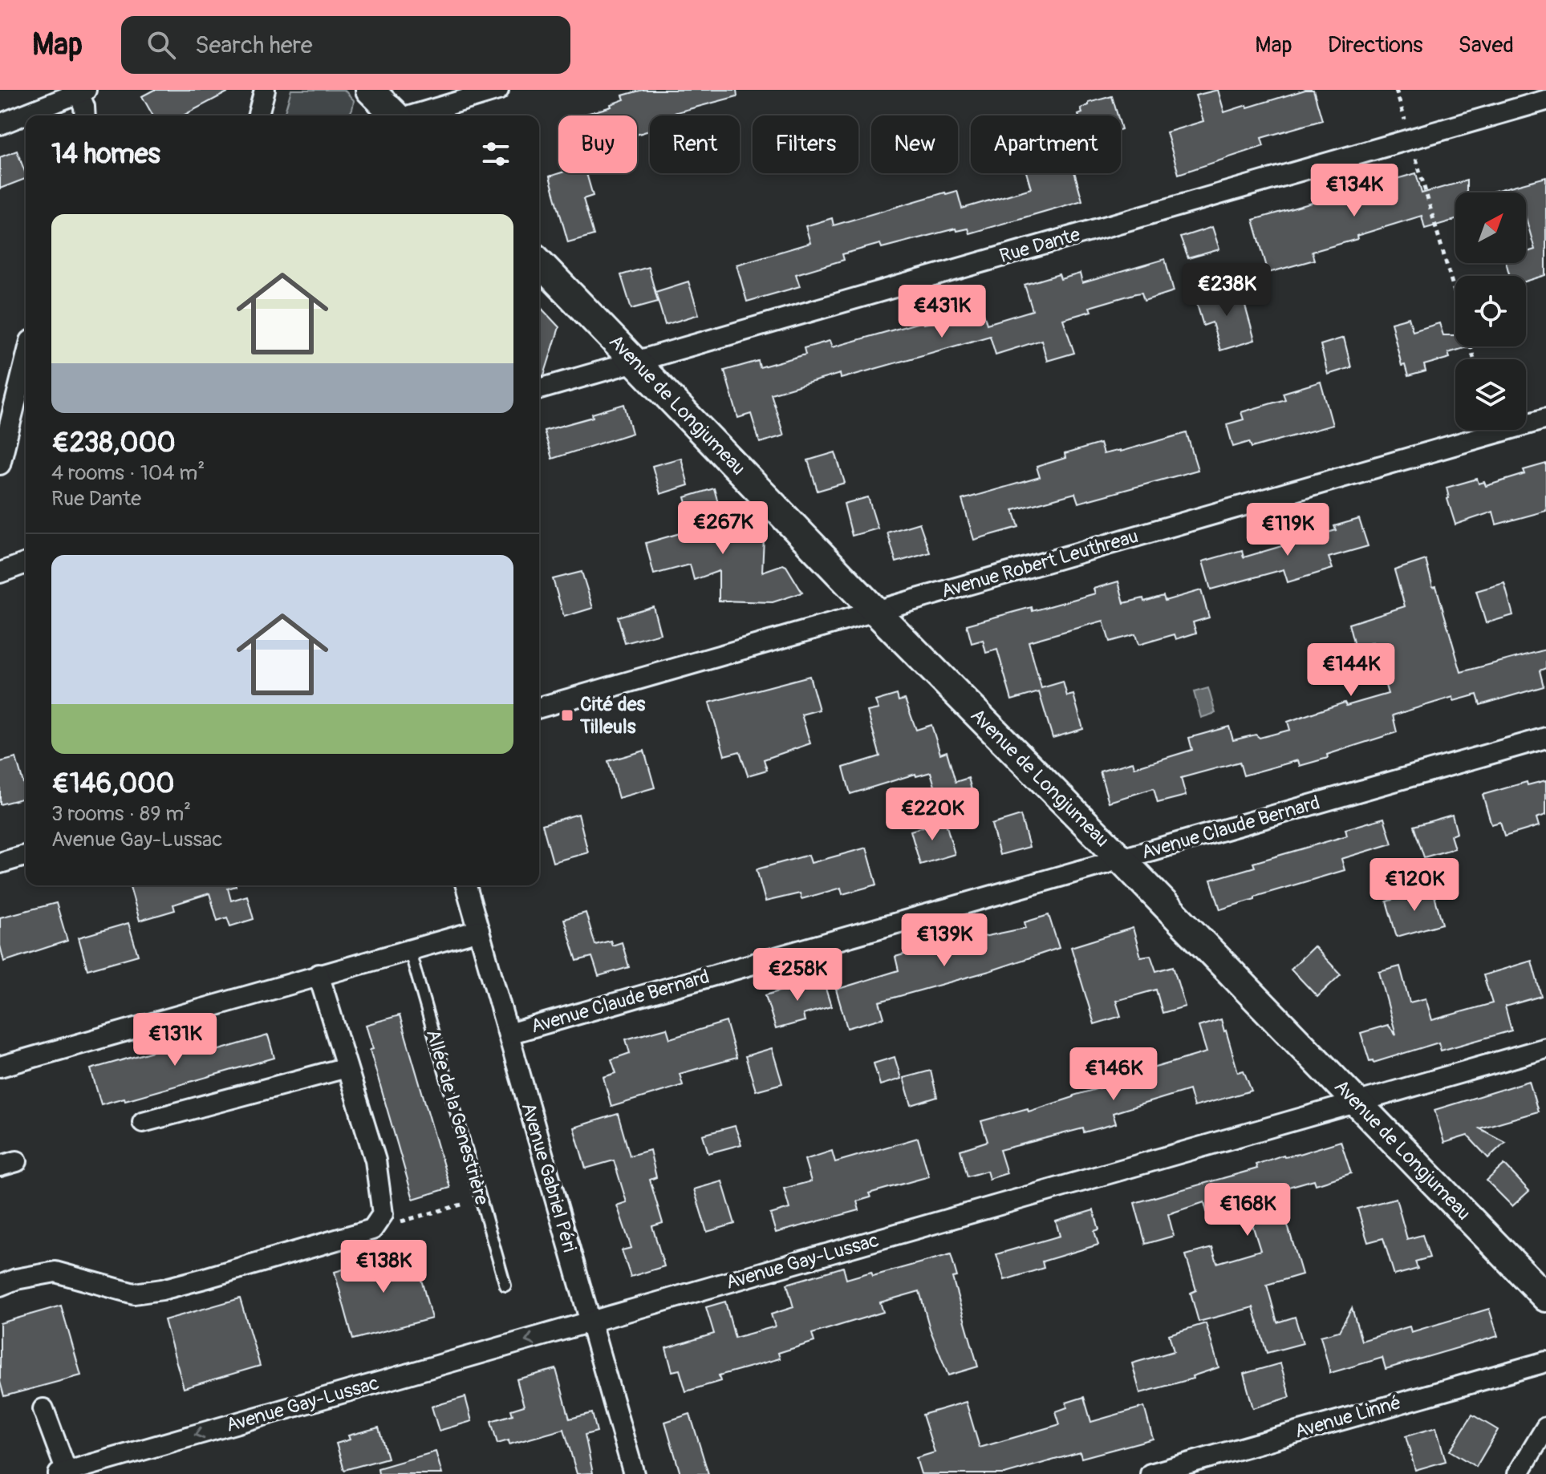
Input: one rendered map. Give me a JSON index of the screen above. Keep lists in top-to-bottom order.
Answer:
{
  "streets": {
    "street": [
      "Rue Dante",
      "Avenue de Longjumeau",
      "Avenue Robert Leuthreau",
      "Avenue Claude Bernard",
      "Avenue Gabriel Péri",
      "Avenue Gay-Lussac",
      "Avenue Linné"
    ],
    "lane": ["Allée de la Genestrière"]
  },
  "crossings": [
    ["Rue Dante", "Avenue de Longjumeau"],
    ["Avenue de Longjumeau", "Avenue Robert Leuthreau"],
    ["Avenue de Longjumeau", "Avenue Claude Bernard"],
    ["Avenue de Longjumeau", "Avenue Gay-Lussac"],
    ["Avenue Claude Bernard", "Avenue Gabriel Péri"],
    ["Avenue Gabriel Péri", "Avenue Gay-Lussac"]
  ],
  "places": {
    "transit": ["Cité des Tilleuls"]
  },
  "north": "top right",
  "page": {
    "header": "Map",
    "search": "Search here",
    "nav": ["Map", "Directions", "Saved"],
    "chip": [
      "Buy",
      "Rent",
      "Filters",
      "New",
      "Apartment"
    ],
    "heading": "14 homes",
    "price": [
      "€134K",
      "€238K",
      "€431K",
      "€267K",
      "€119K",
      "€144K",
      "€220K",
      "€120K",
      "€139K",
      "€258K",
      "€131K",
      "€146K",
      "€168K",
      "€138K"
    ],
    "list": [
      {
        "name": "€238,000",
        "note": "4 rooms · 104 m² · Rue Dante"
      },
      {
        "name": "€146,000",
        "note": "3 rooms · 89 m² · Avenue Gay-Lussac"
      }
    ]
  }
}
